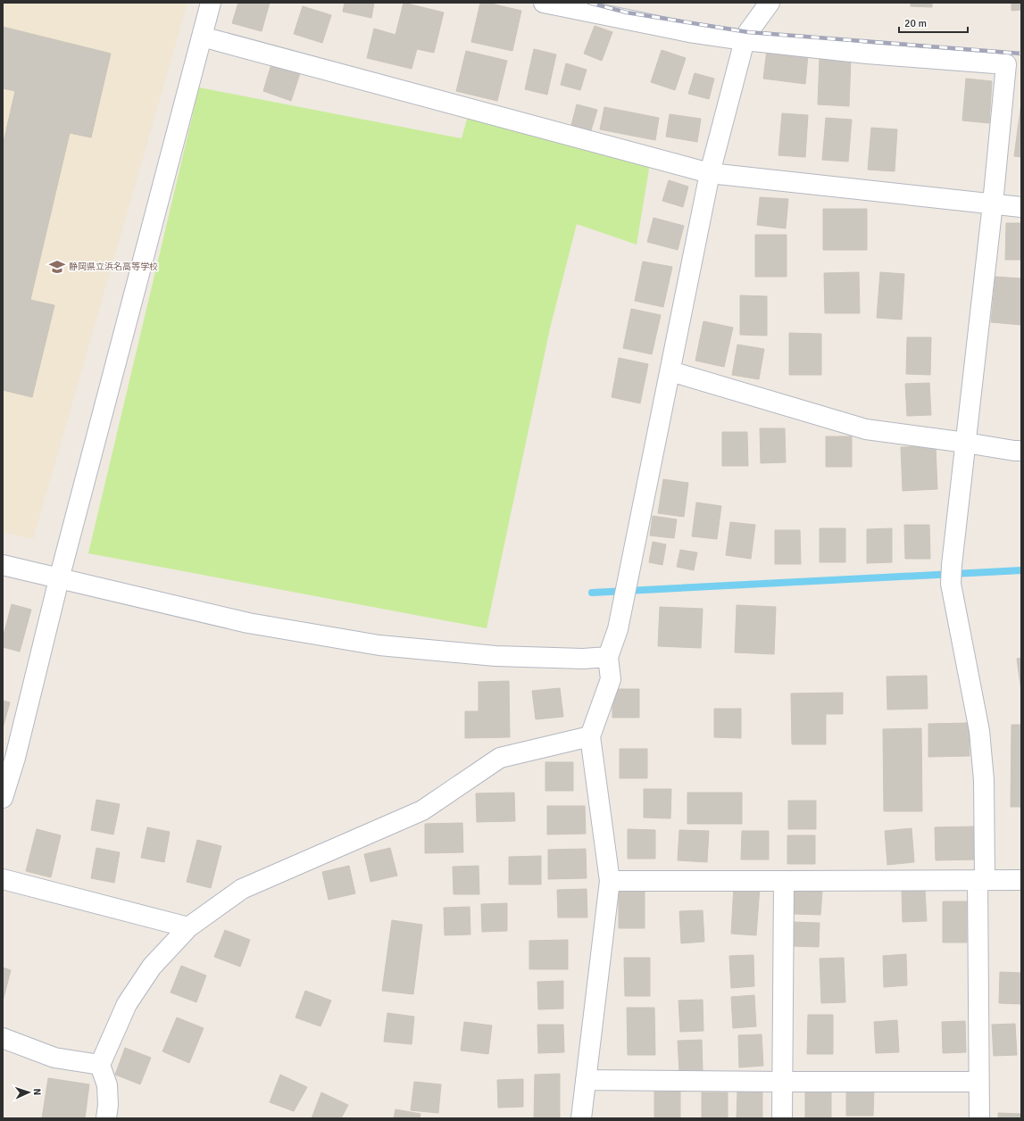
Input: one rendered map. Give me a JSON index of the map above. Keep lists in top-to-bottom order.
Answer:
{
  "places": {
    "school or university": ["静岡県立浜名高等学校"]
  },
  "scale_bar": "20 m",
  "north": "right"
}
